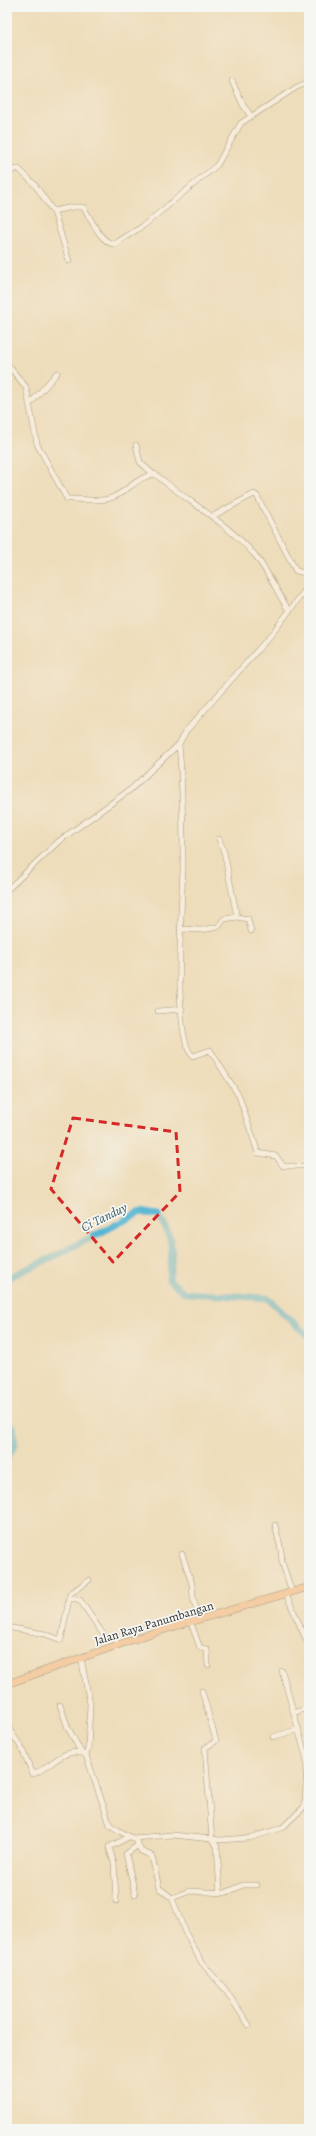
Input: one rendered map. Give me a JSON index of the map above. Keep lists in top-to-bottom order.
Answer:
{
  "streets": {
    "main road": ["Jalan Raya Panumbangan"]
  },
  "water": ["Ci Tanduy"]
}
